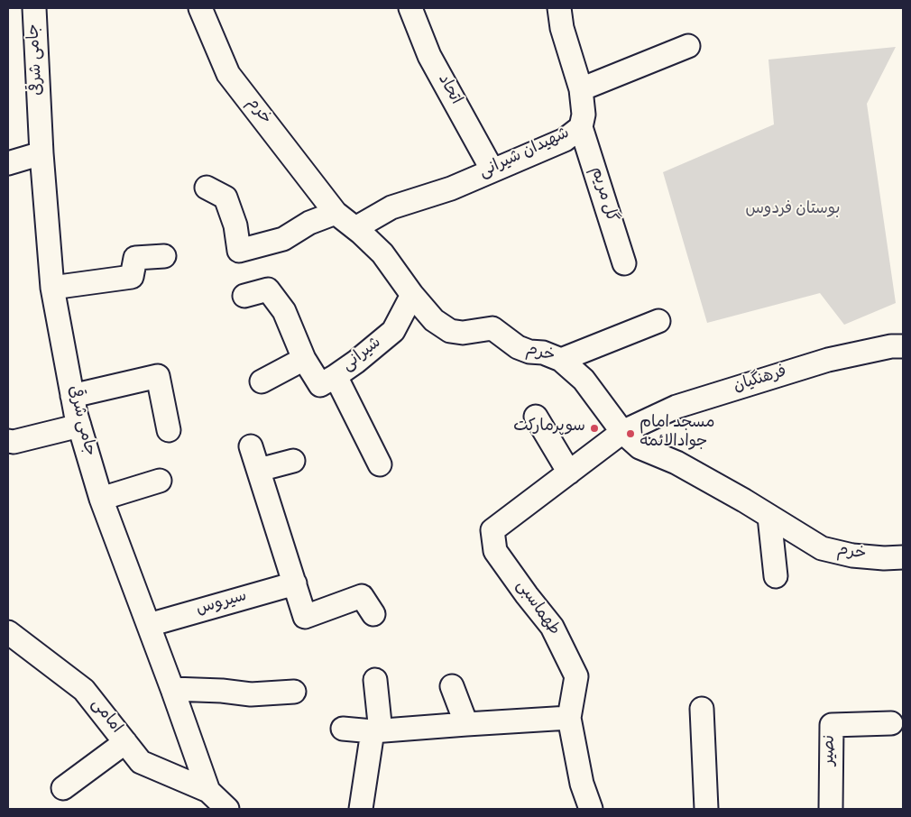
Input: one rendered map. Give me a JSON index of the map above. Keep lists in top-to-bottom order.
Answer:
{
  "streets": {
    "street": [
      "جامی شرقی",
      "اتحاد",
      "خرم",
      "شهیدان شیرانی",
      "گل مریم",
      "شیرانی",
      "فرهنگیان",
      "سیروس",
      "طهماسبی",
      "امامی",
      "نصیر"
    ]
  },
  "crossings": [
    ["جامی شرقی", "سیروس"],
    ["جامی شرقی", "امامی"],
    ["اتحاد", "شهیدان شیرانی"],
    ["خرم", "شهیدان شیرانی"],
    ["خرم", "شیرانی"],
    ["خرم", "فرهنگیان"],
    ["خرم", "طهماسبی"],
    ["شهیدان شیرانی", "گل مریم"],
    ["فرهنگیان", "طهماسبی"]
  ],
  "parks": ["بوستان فردوس"],
  "places": ["سوپرمارکت", "مسجد امام جوادالائمه"]
}
